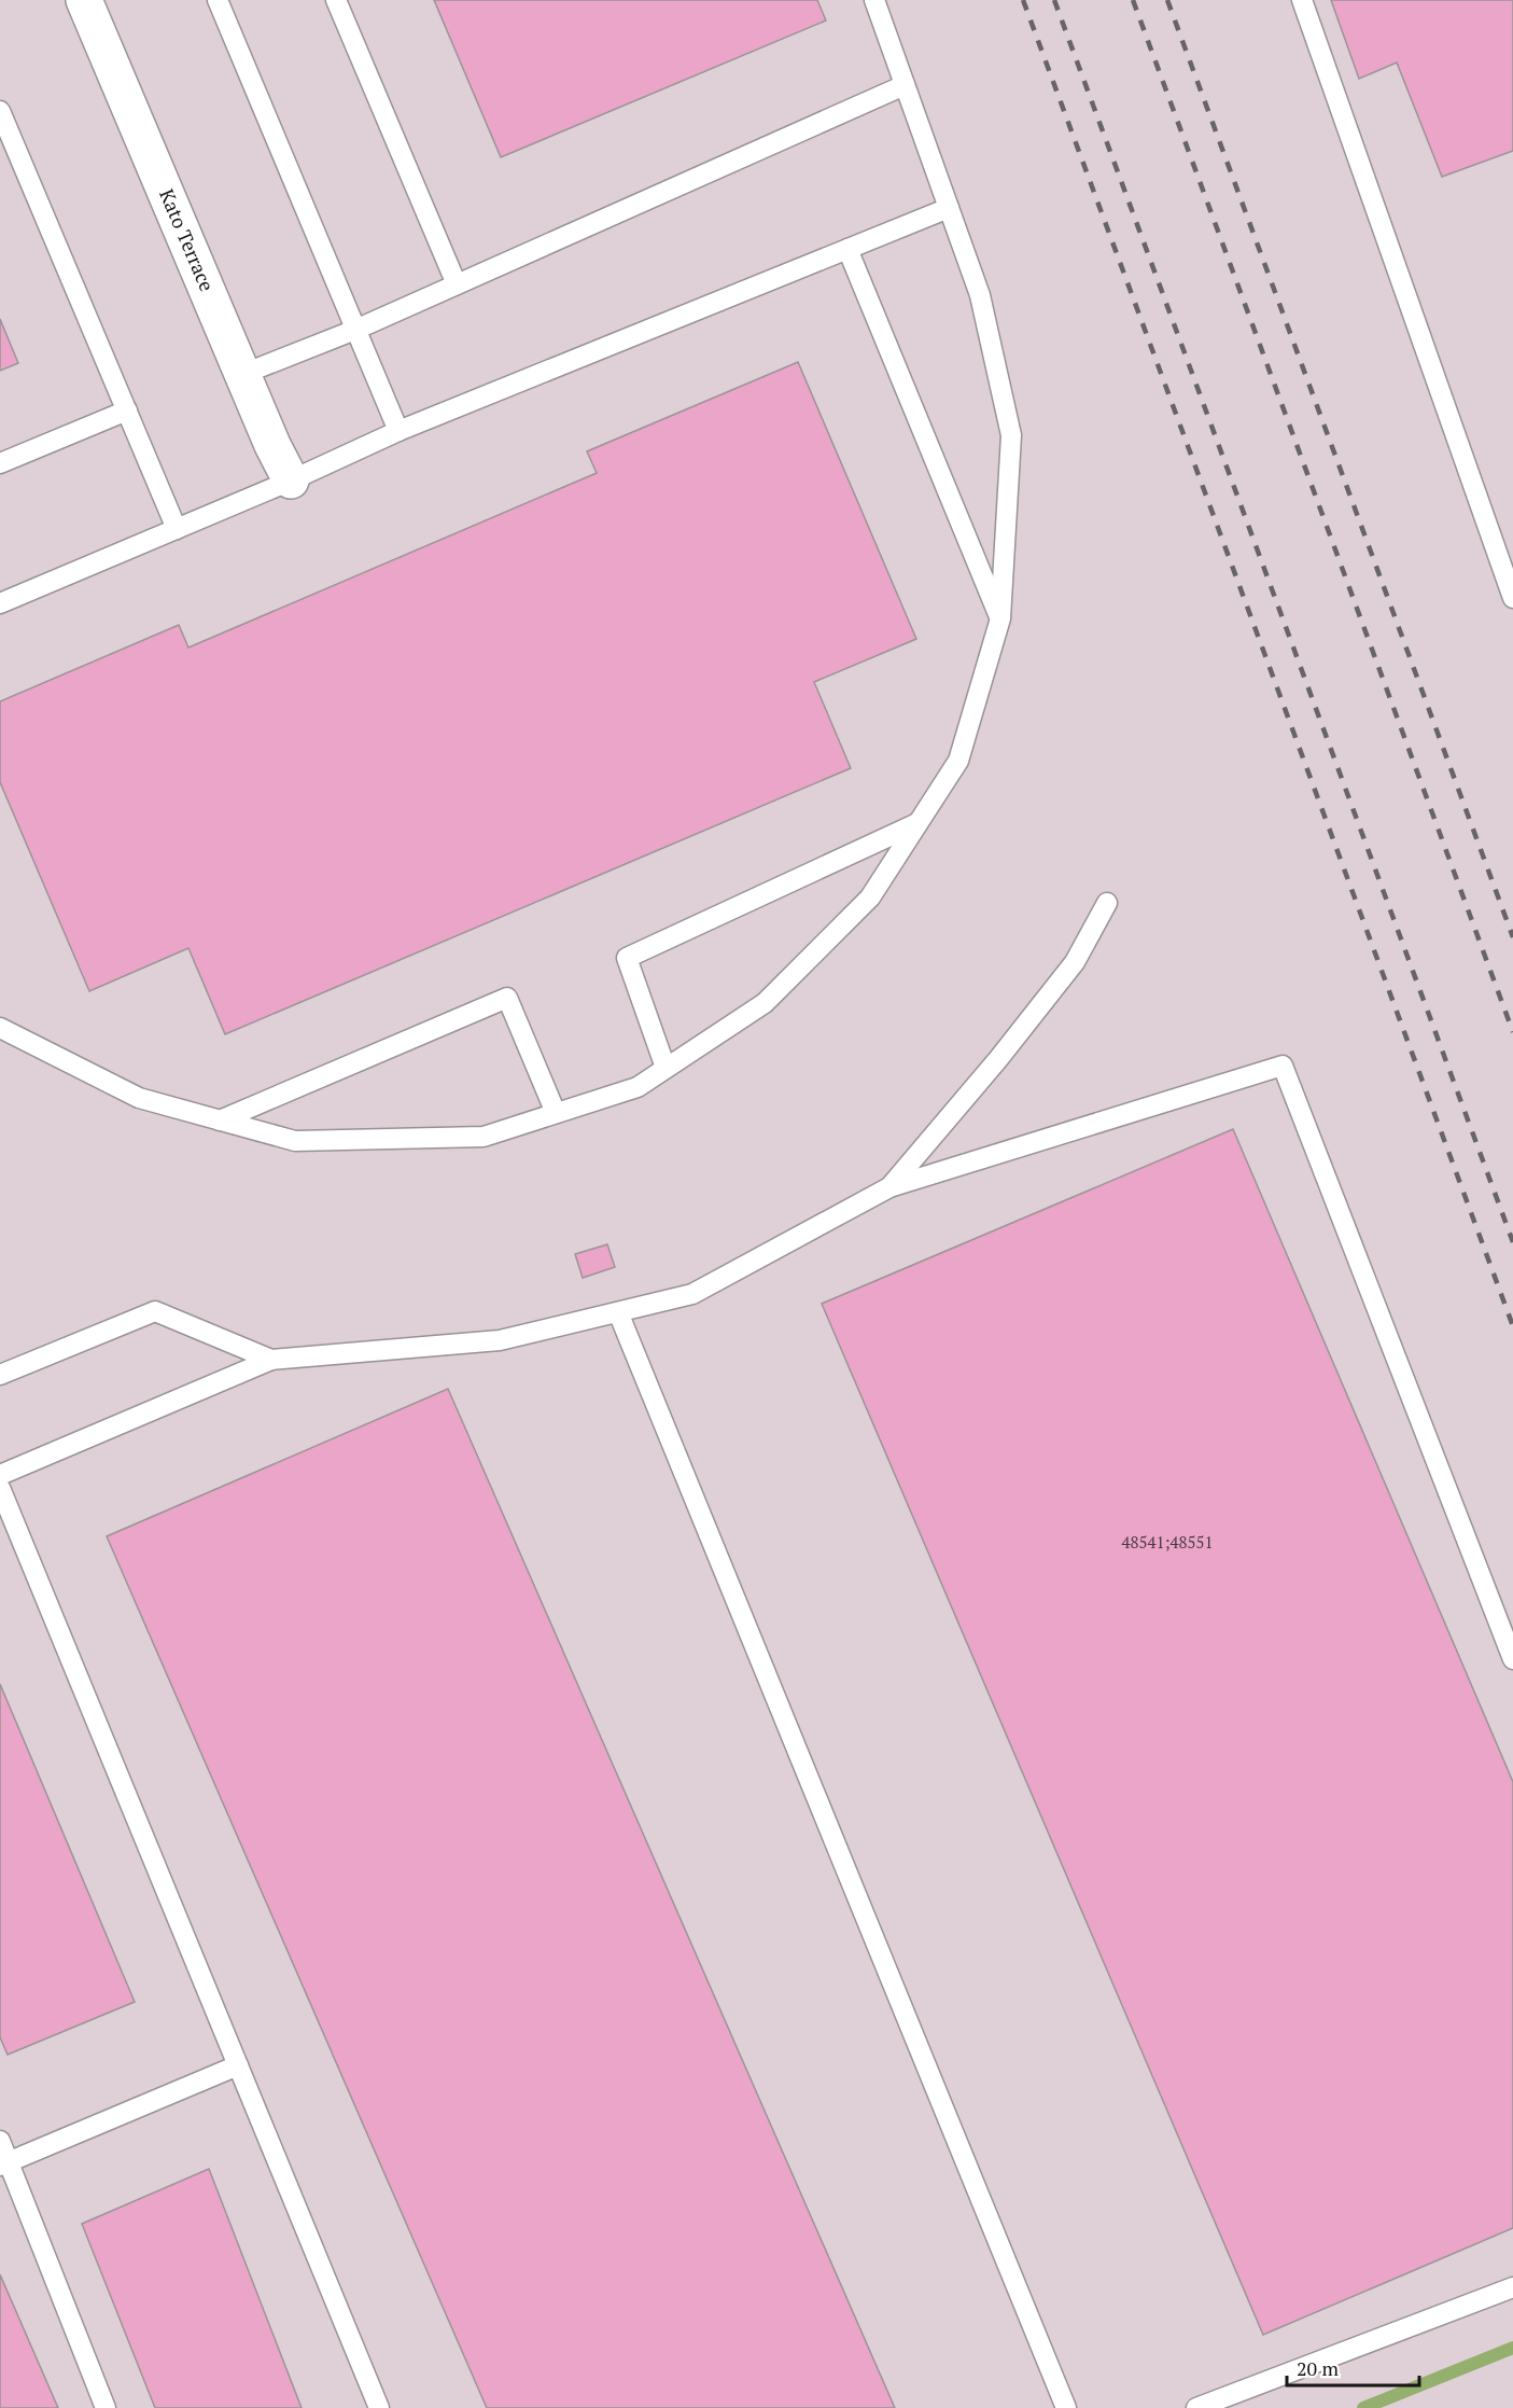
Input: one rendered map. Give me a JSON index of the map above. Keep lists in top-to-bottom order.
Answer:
{
  "streets": {
    "street": ["Kato Terrace"]
  },
  "house_numbers": ["48541;48551"],
  "scale_bar": "20 m"
}
